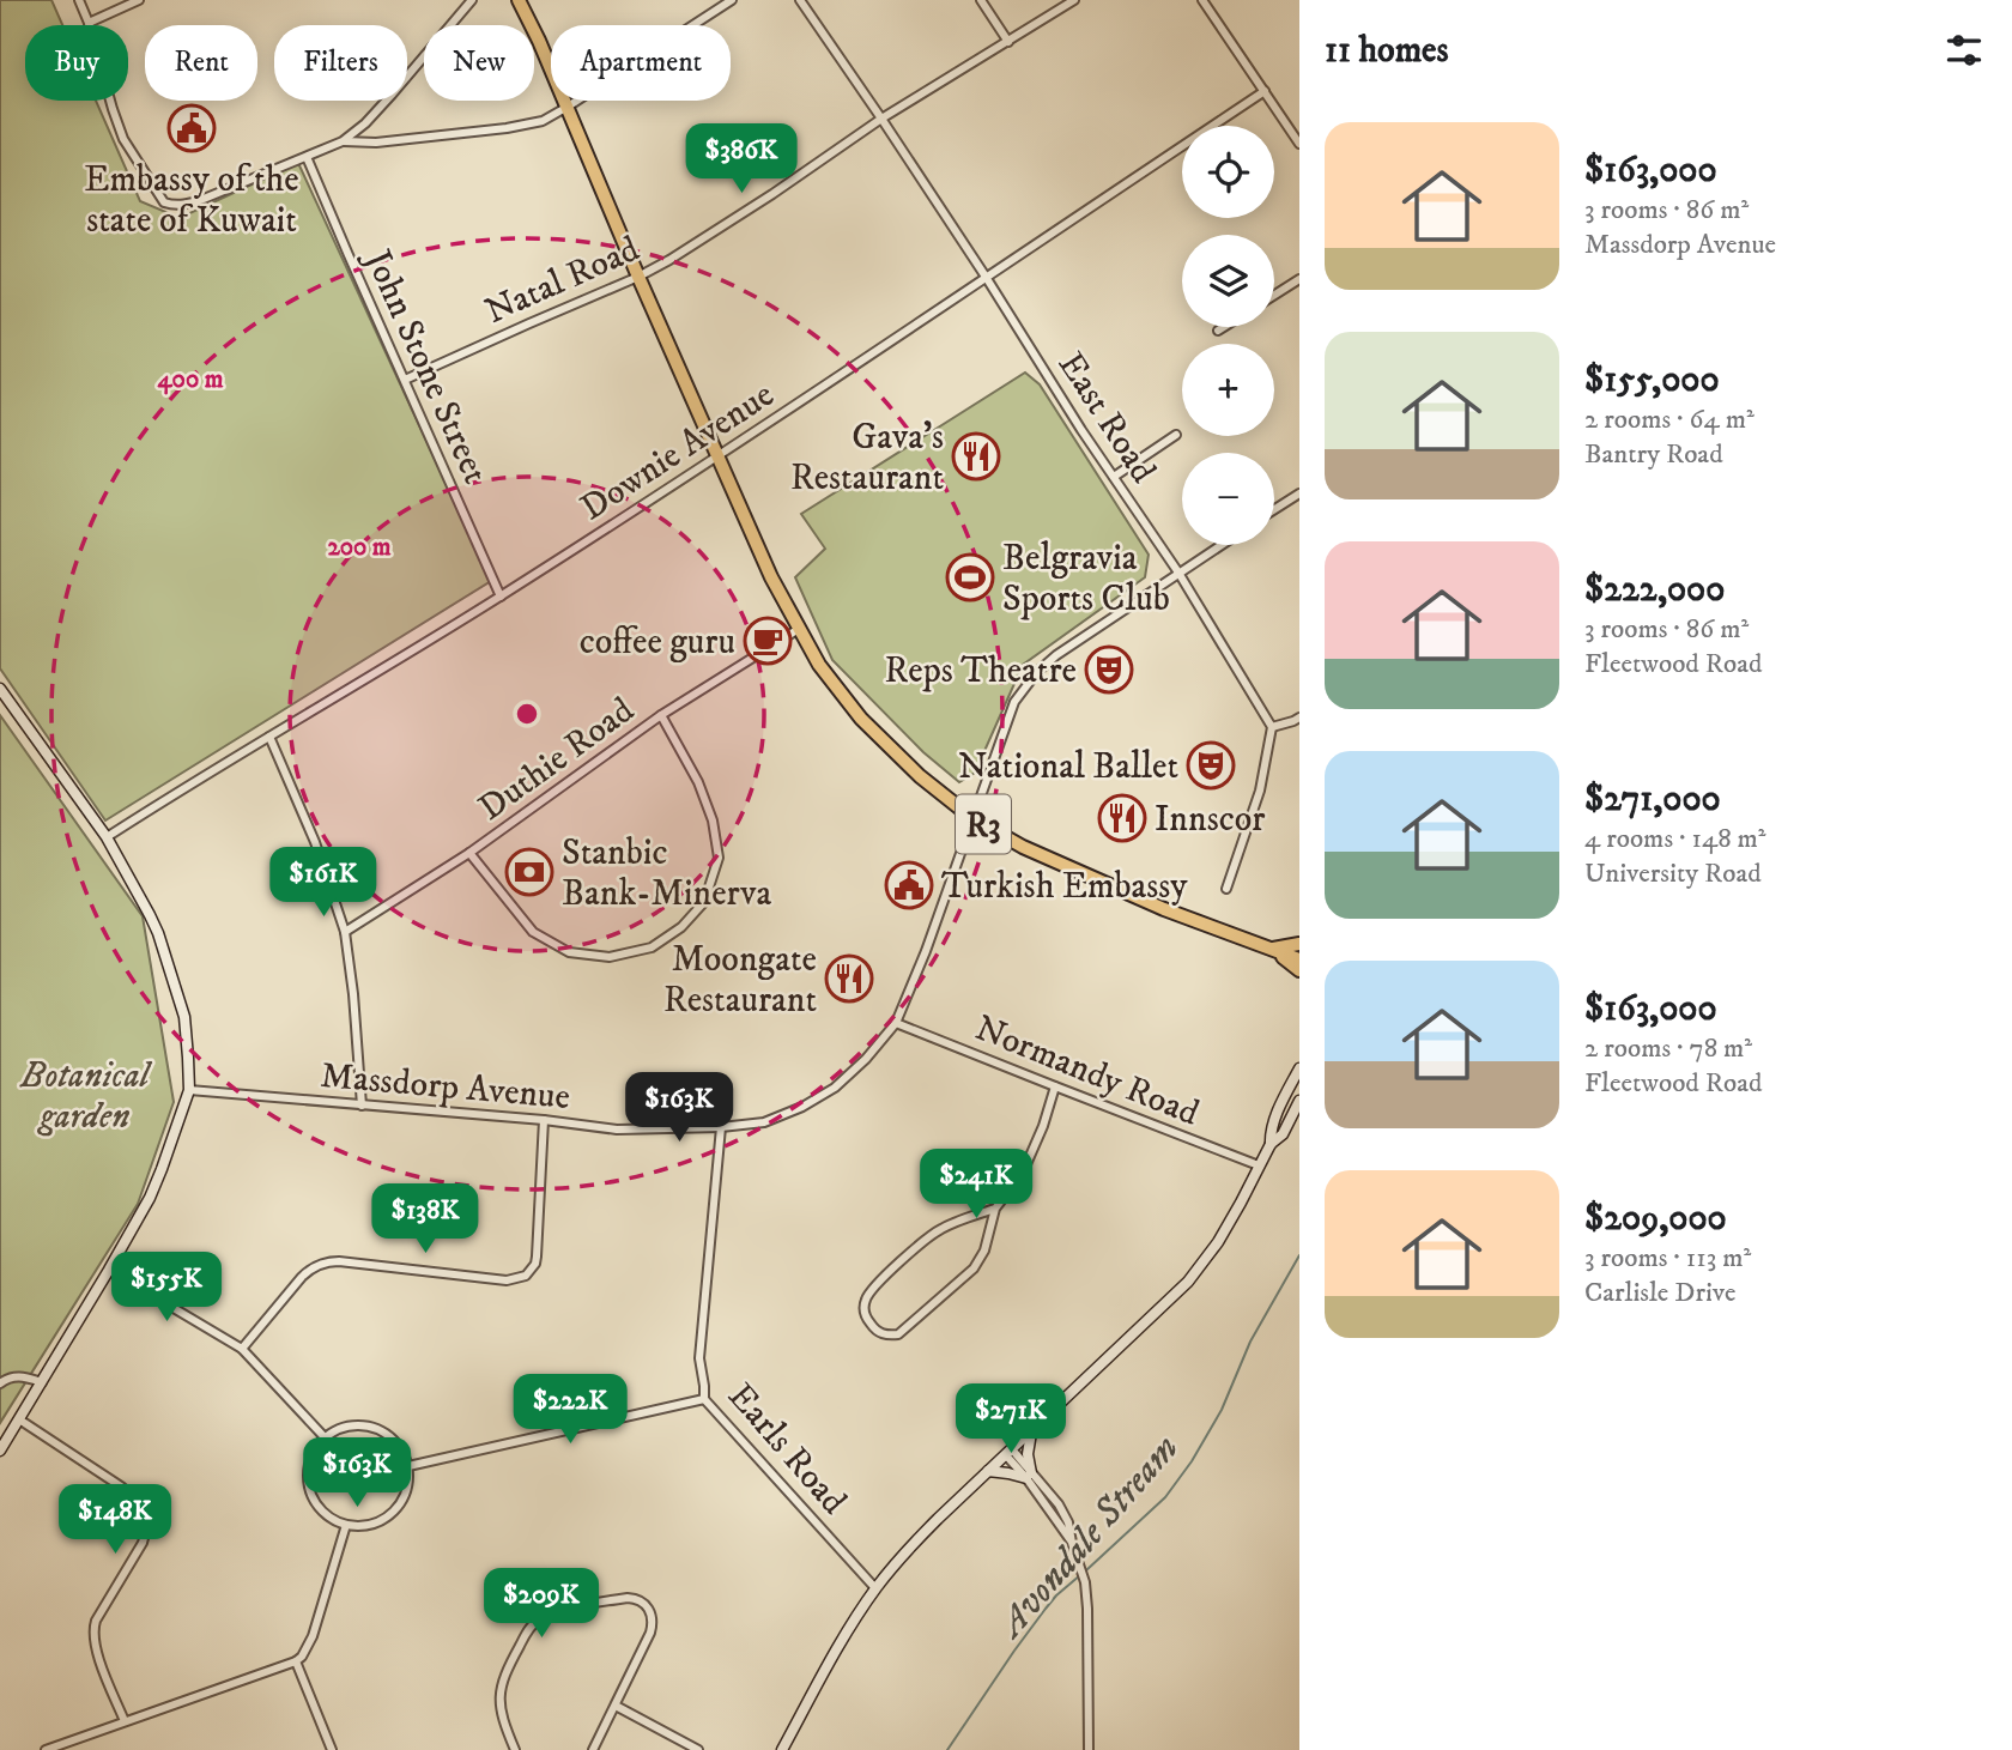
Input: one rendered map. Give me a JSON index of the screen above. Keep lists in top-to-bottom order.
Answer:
{
  "streets": {
    "highway": ["R3"],
    "street": [
      "Natal Road",
      "John Stone Street",
      "East Road",
      "Downie Avenue",
      "Duthie Road",
      "Normandy Road",
      "Massdorp Avenue",
      "Earls Road"
    ]
  },
  "crossings": [
    ["Natal Road", "John Stone Street"],
    ["Natal Road", "East Road"],
    ["Natal Road", "R3"],
    ["John Stone Street", "Downie Avenue"],
    ["East Road", "Downie Avenue"],
    ["East Road", "Massdorp Avenue"],
    ["Downie Avenue", "R3"],
    ["Duthie Road", "R3"],
    ["R3", "Massdorp Avenue"],
    ["Normandy Road", "Massdorp Avenue"],
    ["Massdorp Avenue", "Earls Road"]
  ],
  "water": ["Avondale Stream"],
  "parks": ["Botanical garden"],
  "places": {
    "public building": ["Embassy of the state of Kuwait", "Turkish Embassy"],
    "restaurant": ["Gava’s Restaurant", "Innscor", "Moongate Restaurant"],
    "sports": ["Belgravia Sports Club"],
    "cafe": ["coffee guru"],
    "theatre": ["Reps Theatre", "National Ballet"],
    "bank": ["Stanbic Bank-Minerva"]
  },
  "page": {
    "heading": "11 homes",
    "chip": [
      "Buy",
      "Rent",
      "Filters",
      "New",
      "Apartment"
    ],
    "list": [
      {
        "name": "$163,000",
        "note": "3 rooms · 86 m² · Massdorp Avenue"
      },
      {
        "name": "$155,000",
        "note": "2 rooms · 64 m² · Bantry Road"
      },
      {
        "name": "$222,000",
        "note": "3 rooms · 86 m² · Fleetwood Road"
      },
      {
        "name": "$271,000",
        "note": "4 rooms · 148 m² · University Road"
      },
      {
        "name": "$163,000",
        "note": "2 rooms · 78 m² · Fleetwood Road"
      },
      {
        "name": "$209,000",
        "note": "3 rooms · 113 m² · Carlisle Drive"
      }
    ],
    "price": [
      "$386K",
      "$161K",
      "$163K",
      "$241K",
      "$138K",
      "$155K",
      "$222K",
      "$271K",
      "$163K",
      "$148K",
      "$209K"
    ],
    "map_buttons": ["+", "−"]
  },
  "rings": ["400 m", "200 m"]
}
